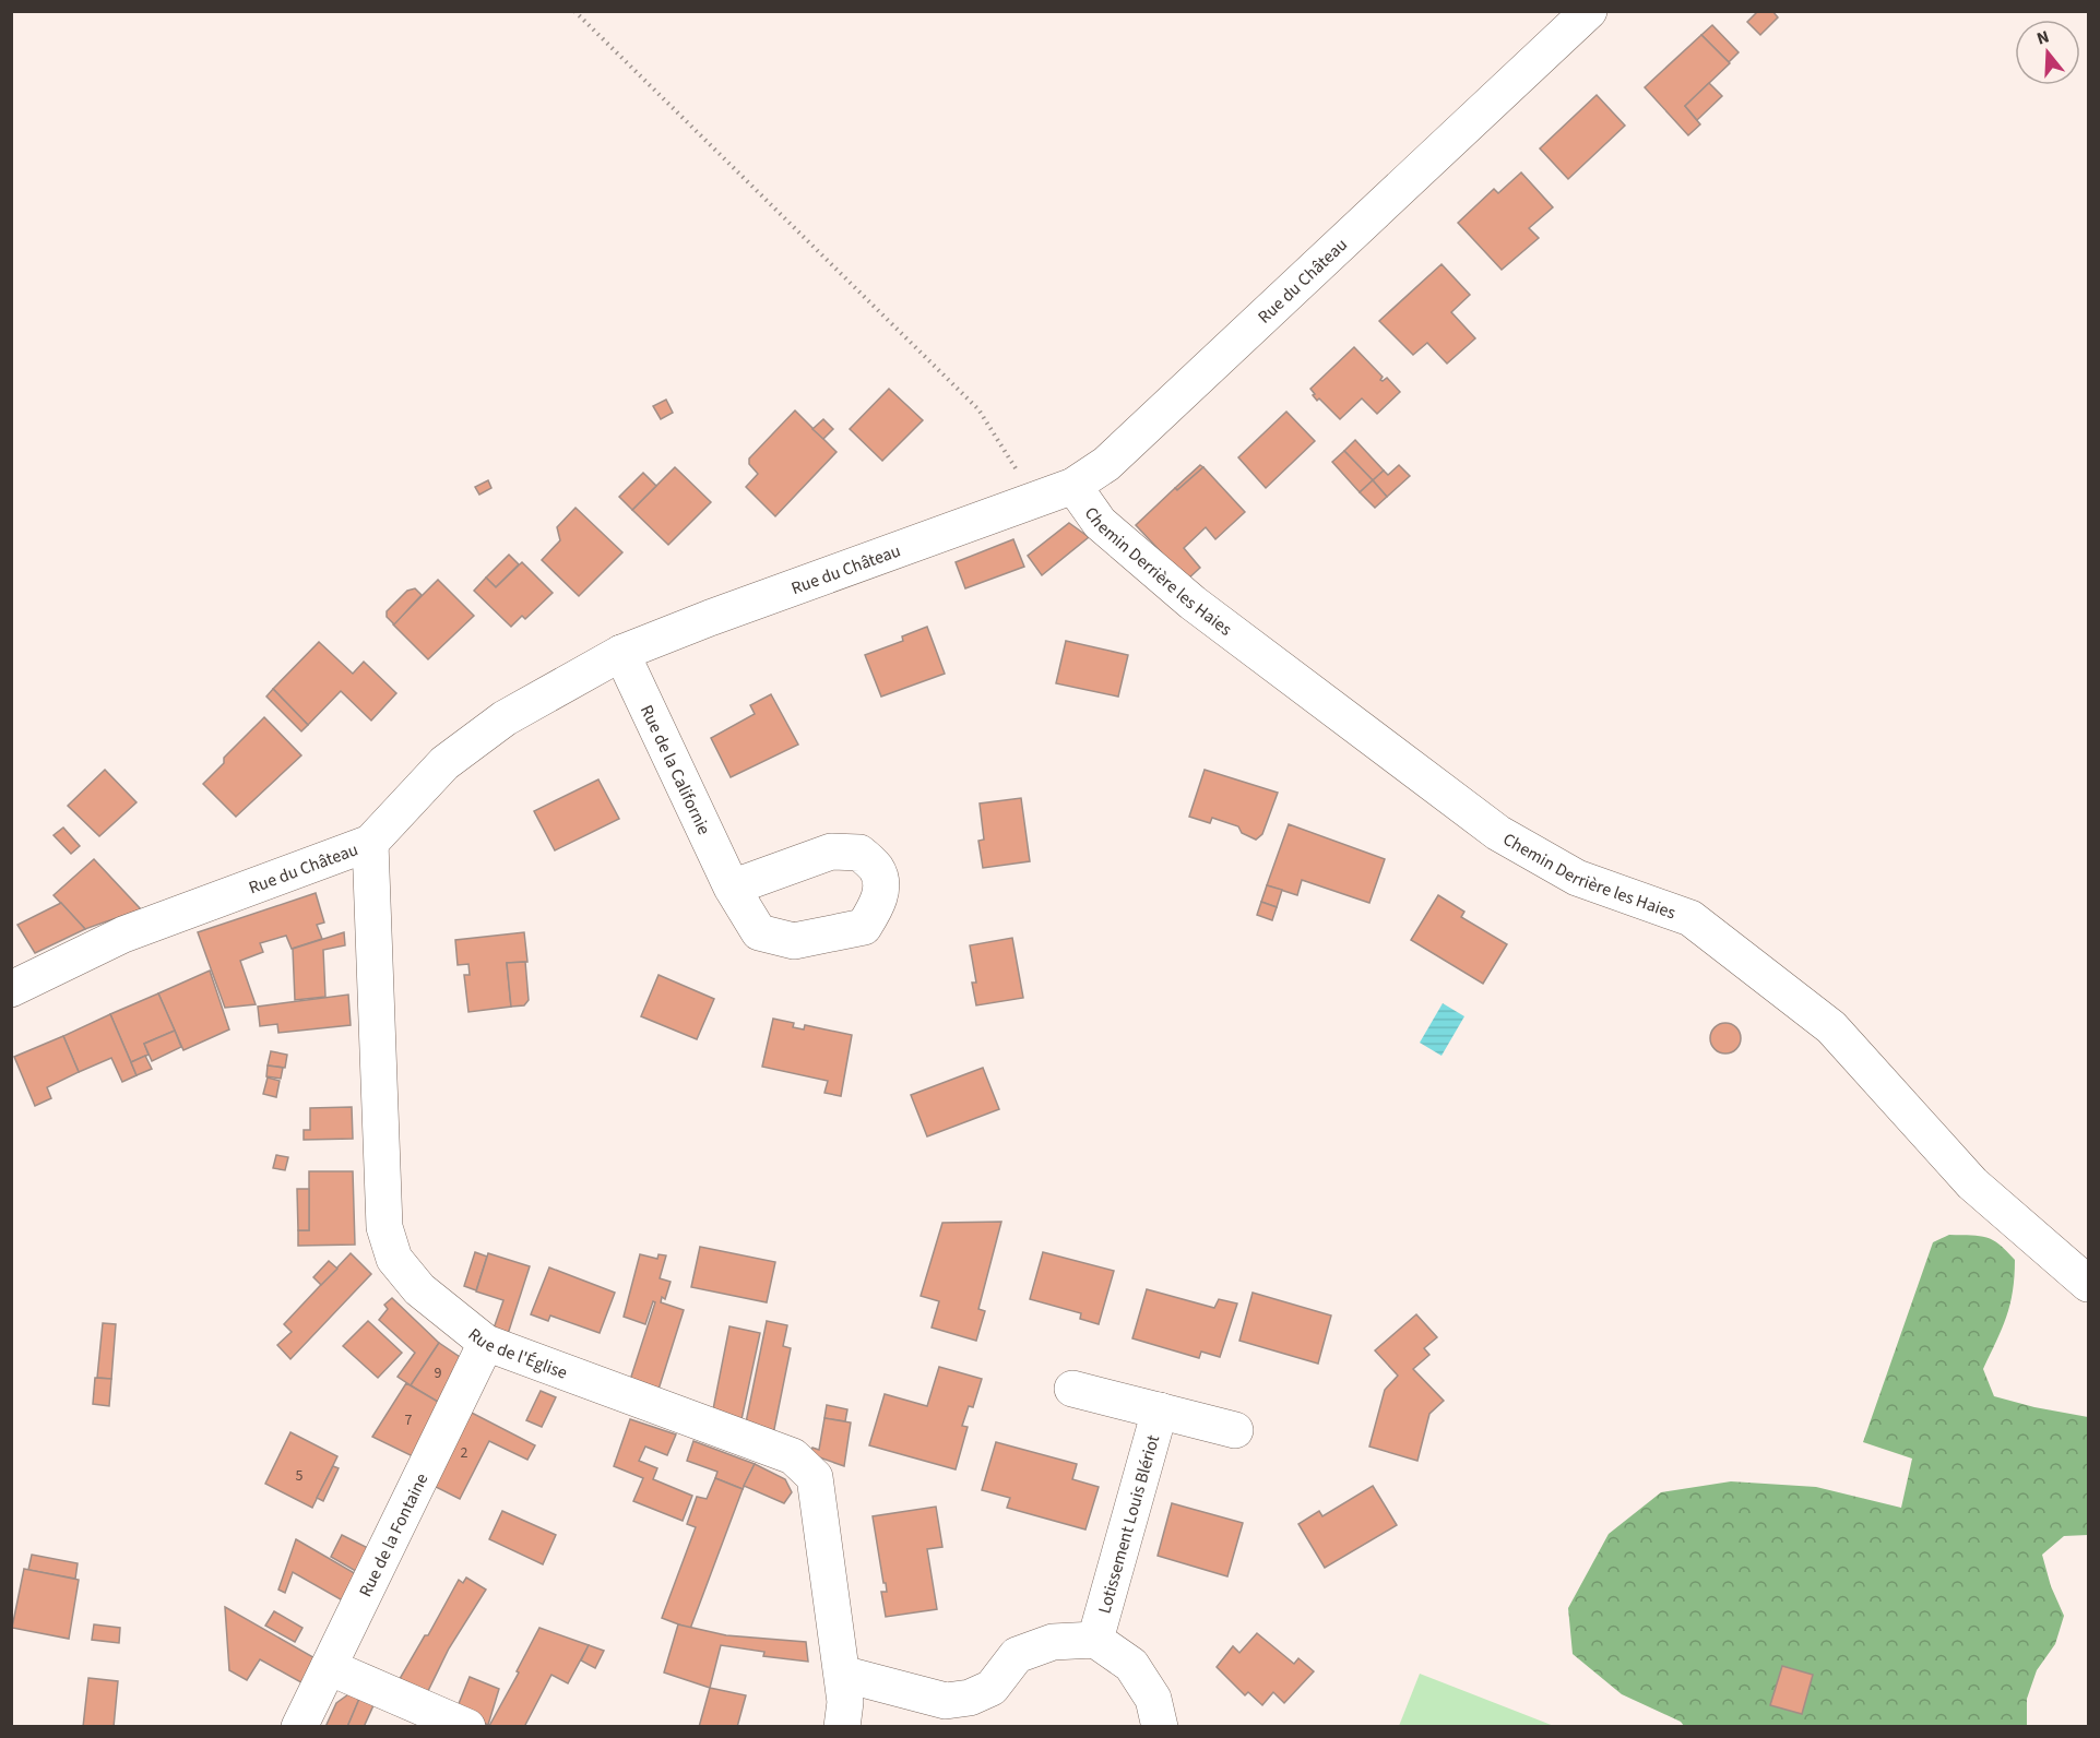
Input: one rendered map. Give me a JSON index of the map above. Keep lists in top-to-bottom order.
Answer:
{
  "streets": {
    "street": [
      "Rue du Château",
      "Chemin Derrière les Haies",
      "Rue de la Californie",
      "Rue de l'Église",
      "Lotissement Louis Blériot",
      "Rue de la Fontaine"
    ]
  },
  "crossings": [
    ["Rue du Château", "Chemin Derrière les Haies"],
    ["Rue du Château", "Rue de la Californie"],
    ["Rue du Château", "Rue de l'Église"],
    ["Rue de l'Église", "Rue de la Fontaine"]
  ],
  "house_numbers": [
    "9",
    "7",
    "2",
    "5"
  ],
  "north": "top"
}
